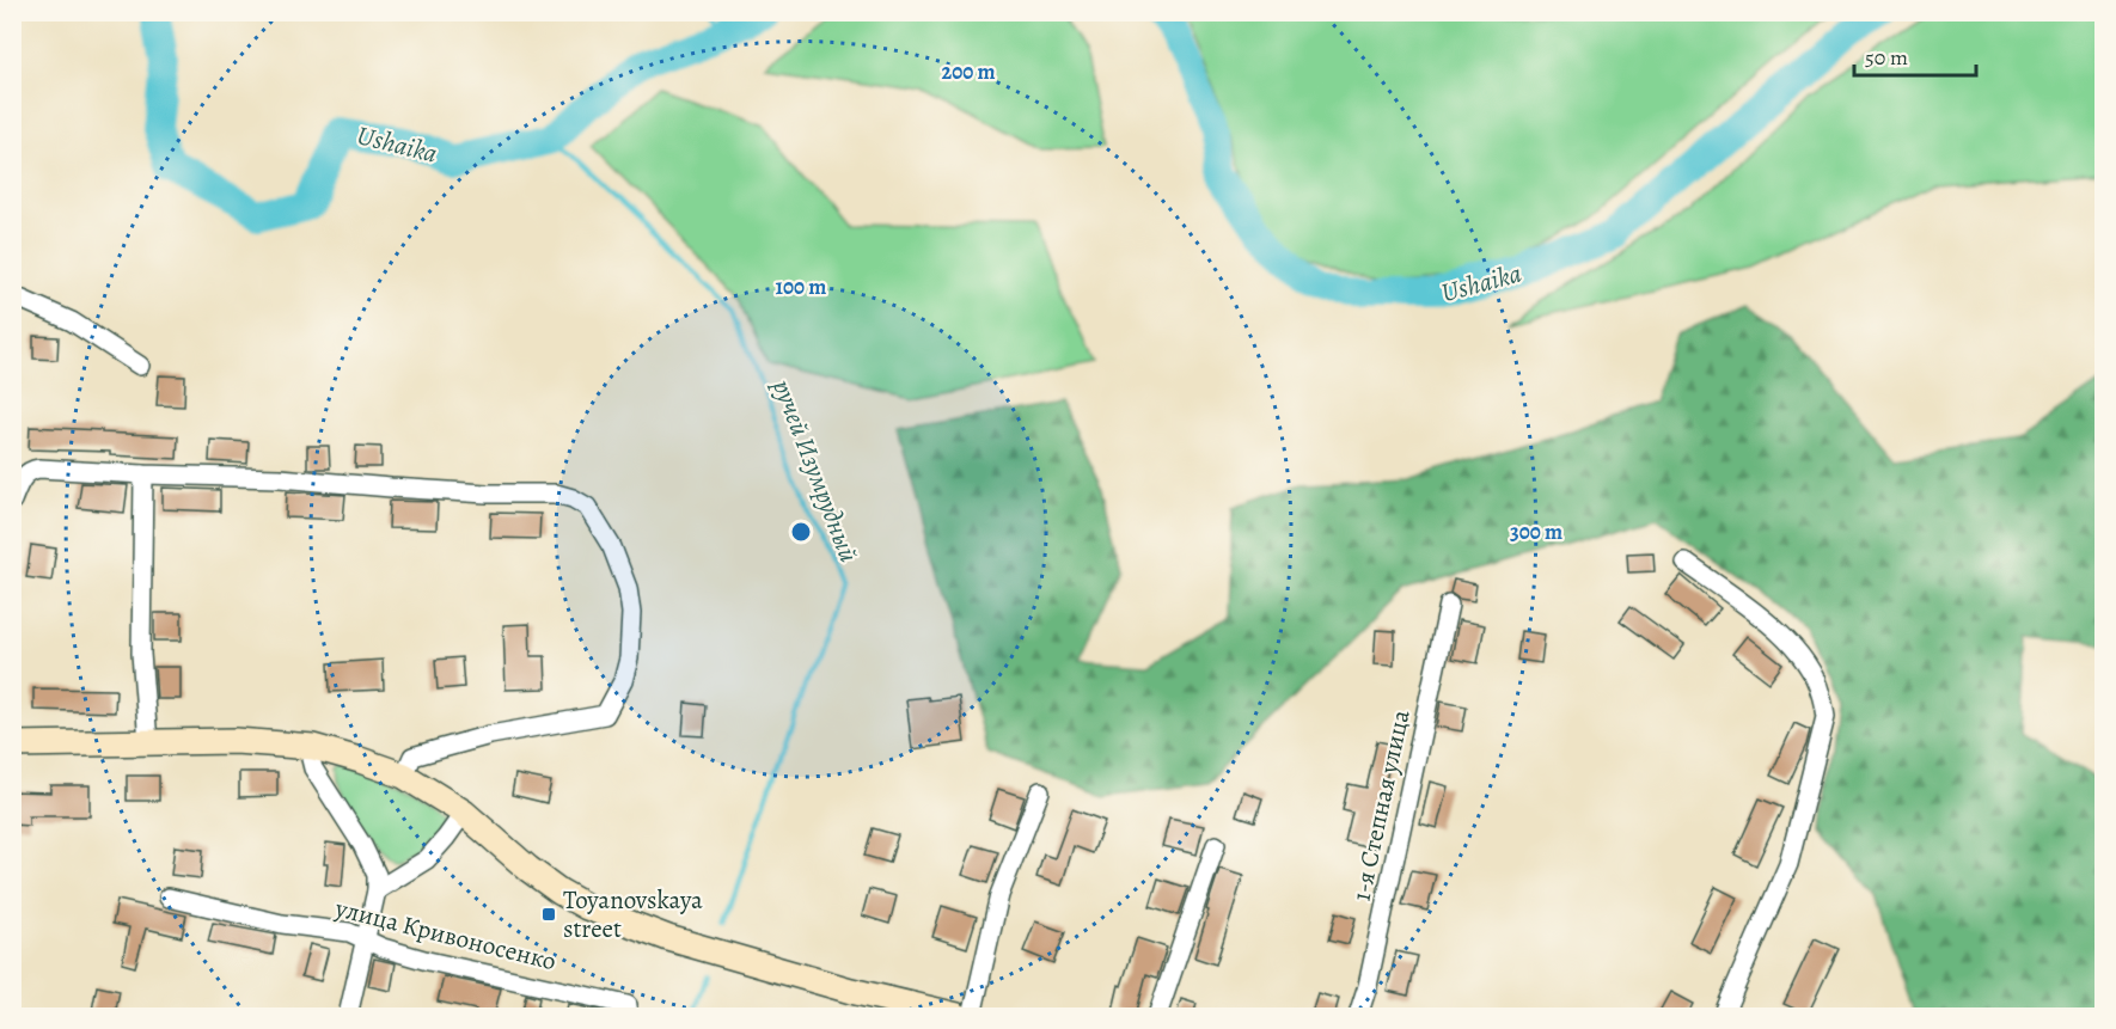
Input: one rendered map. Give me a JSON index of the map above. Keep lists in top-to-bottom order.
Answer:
{
  "streets": {
    "street": ["1-я Степная улица", "улица Кривоносенко"]
  },
  "water": ["Ushaika", "ручей Изумрудный"],
  "places": {
    "transit": ["Toyanovskaya street"]
  },
  "scale_bar": "50 m",
  "rings": ["200 m", "100 m", "300 m"]
}
